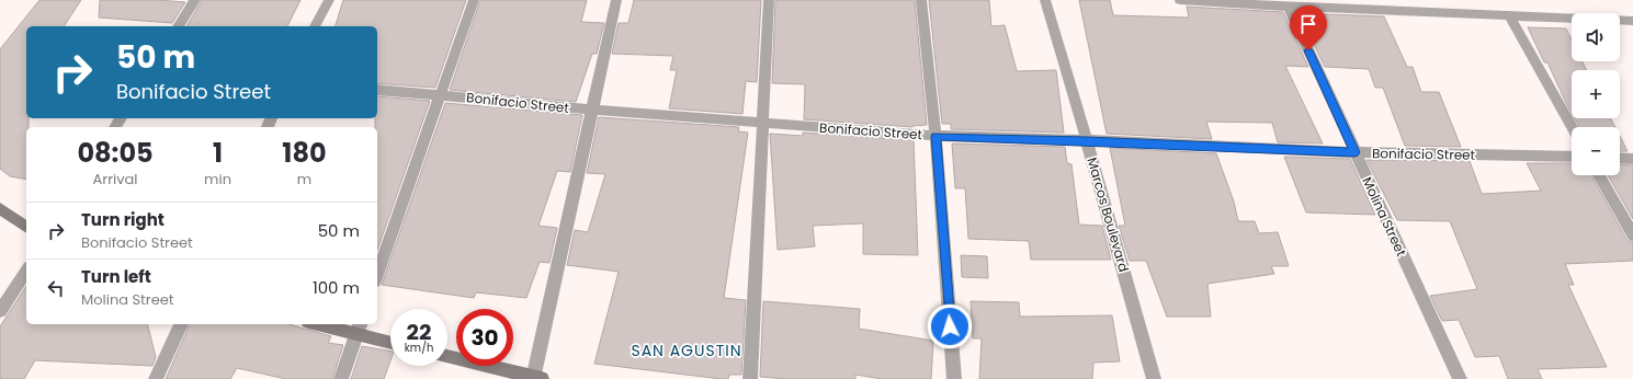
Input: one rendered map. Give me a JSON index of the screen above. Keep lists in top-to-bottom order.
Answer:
{
  "streets": {
    "street": ["Bonifacio Street", "Marcos Boulevard", "Molina Street"]
  },
  "crossings": [
    ["Bonifacio Street", "Marcos Boulevard"],
    ["Bonifacio Street", "Molina Street"]
  ],
  "districts": ["SAN AGUSTIN"],
  "page": {
    "map_buttons": ["+", "−"],
    "turn": ["50 m", "Bonifacio Street"],
    "eta": [
      "08:05",
      "Arrival",
      "1",
      "min",
      "180",
      "m"
    ],
    "list": [
      {
        "name": "Turn right",
        "note": "Bonifacio Street",
        "value": "50 m"
      },
      {
        "name": "Turn left",
        "note": "Molina Street",
        "value": "100 m"
      }
    ],
    "speed": "22 km/h",
    "limit": "30"
  }
}
